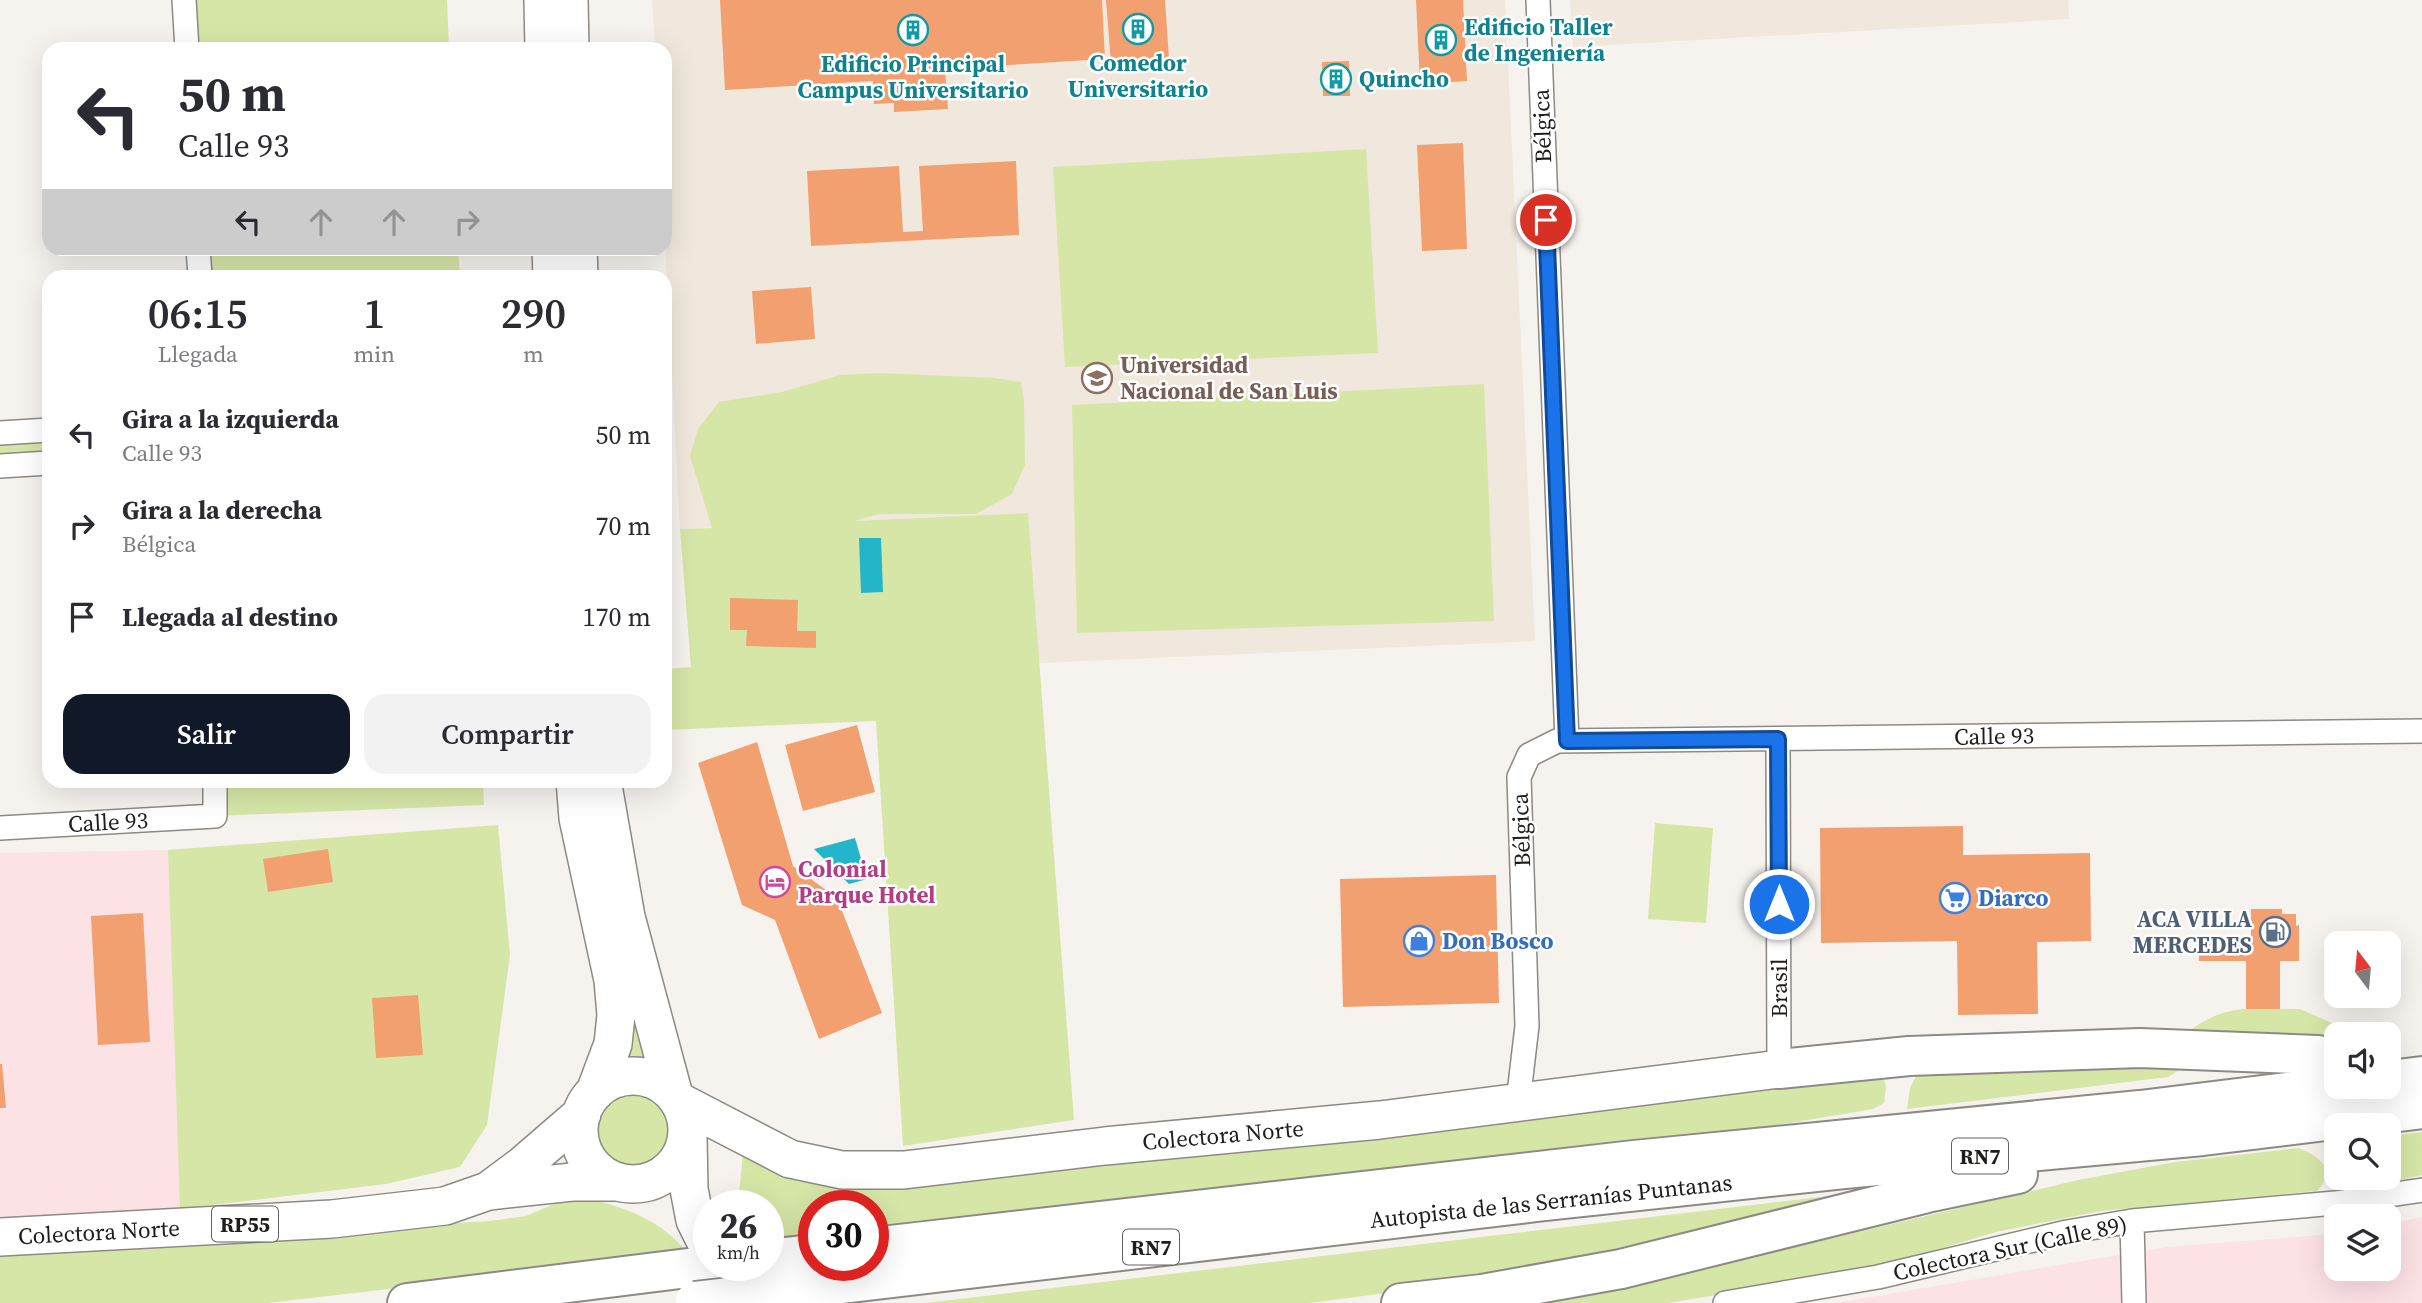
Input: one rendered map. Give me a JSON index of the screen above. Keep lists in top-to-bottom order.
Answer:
{
  "streets": {
    "highway": ["RN7", "Autopista de las Serranías Puntanas"],
    "main road": ["Colectora Norte", "RP55"],
    "street": [
      "Bélgica",
      "Calle 93",
      "Brasil",
      "Colectora Sur (Calle 89)"
    ]
  },
  "crossings": [
    ["Bélgica", "Calle 93"],
    ["Bélgica", "Colectora Norte"],
    ["Calle 93", "Brasil"],
    ["Brasil", "Colectora Norte"],
    ["Colectora Norte", "RP55"]
  ],
  "places": {
    "building": [
      "Comedor Universitario",
      "Edificio Principal Campus Universitario",
      "Edificio Taller de Ingeniería",
      "Quincho"
    ],
    "school or university": ["Universidad Nacional de San Luis"],
    "hotel": ["Colonial Parque Hotel"],
    "supermarket": ["Diarco"],
    "fuel station": ["ACA VILLA MERCEDES"],
    "shop": ["Don Bosco"]
  },
  "north": "top",
  "page": {
    "turn": ["50 m", "Calle 93"],
    "eta": [
      "06:15",
      "Llegada",
      "1",
      "min",
      "290",
      "m"
    ],
    "list": [
      {
        "name": "Gira a la izquierda",
        "note": "Calle 93",
        "value": "50 m"
      },
      {
        "name": "Gira a la derecha",
        "note": "Bélgica",
        "value": "70 m"
      },
      {
        "name": "Llegada al destino",
        "value": "170 m"
      }
    ],
    "buttons": ["Salir", "Compartir"],
    "speed": "26 km/h",
    "limit": "30"
  }
}
